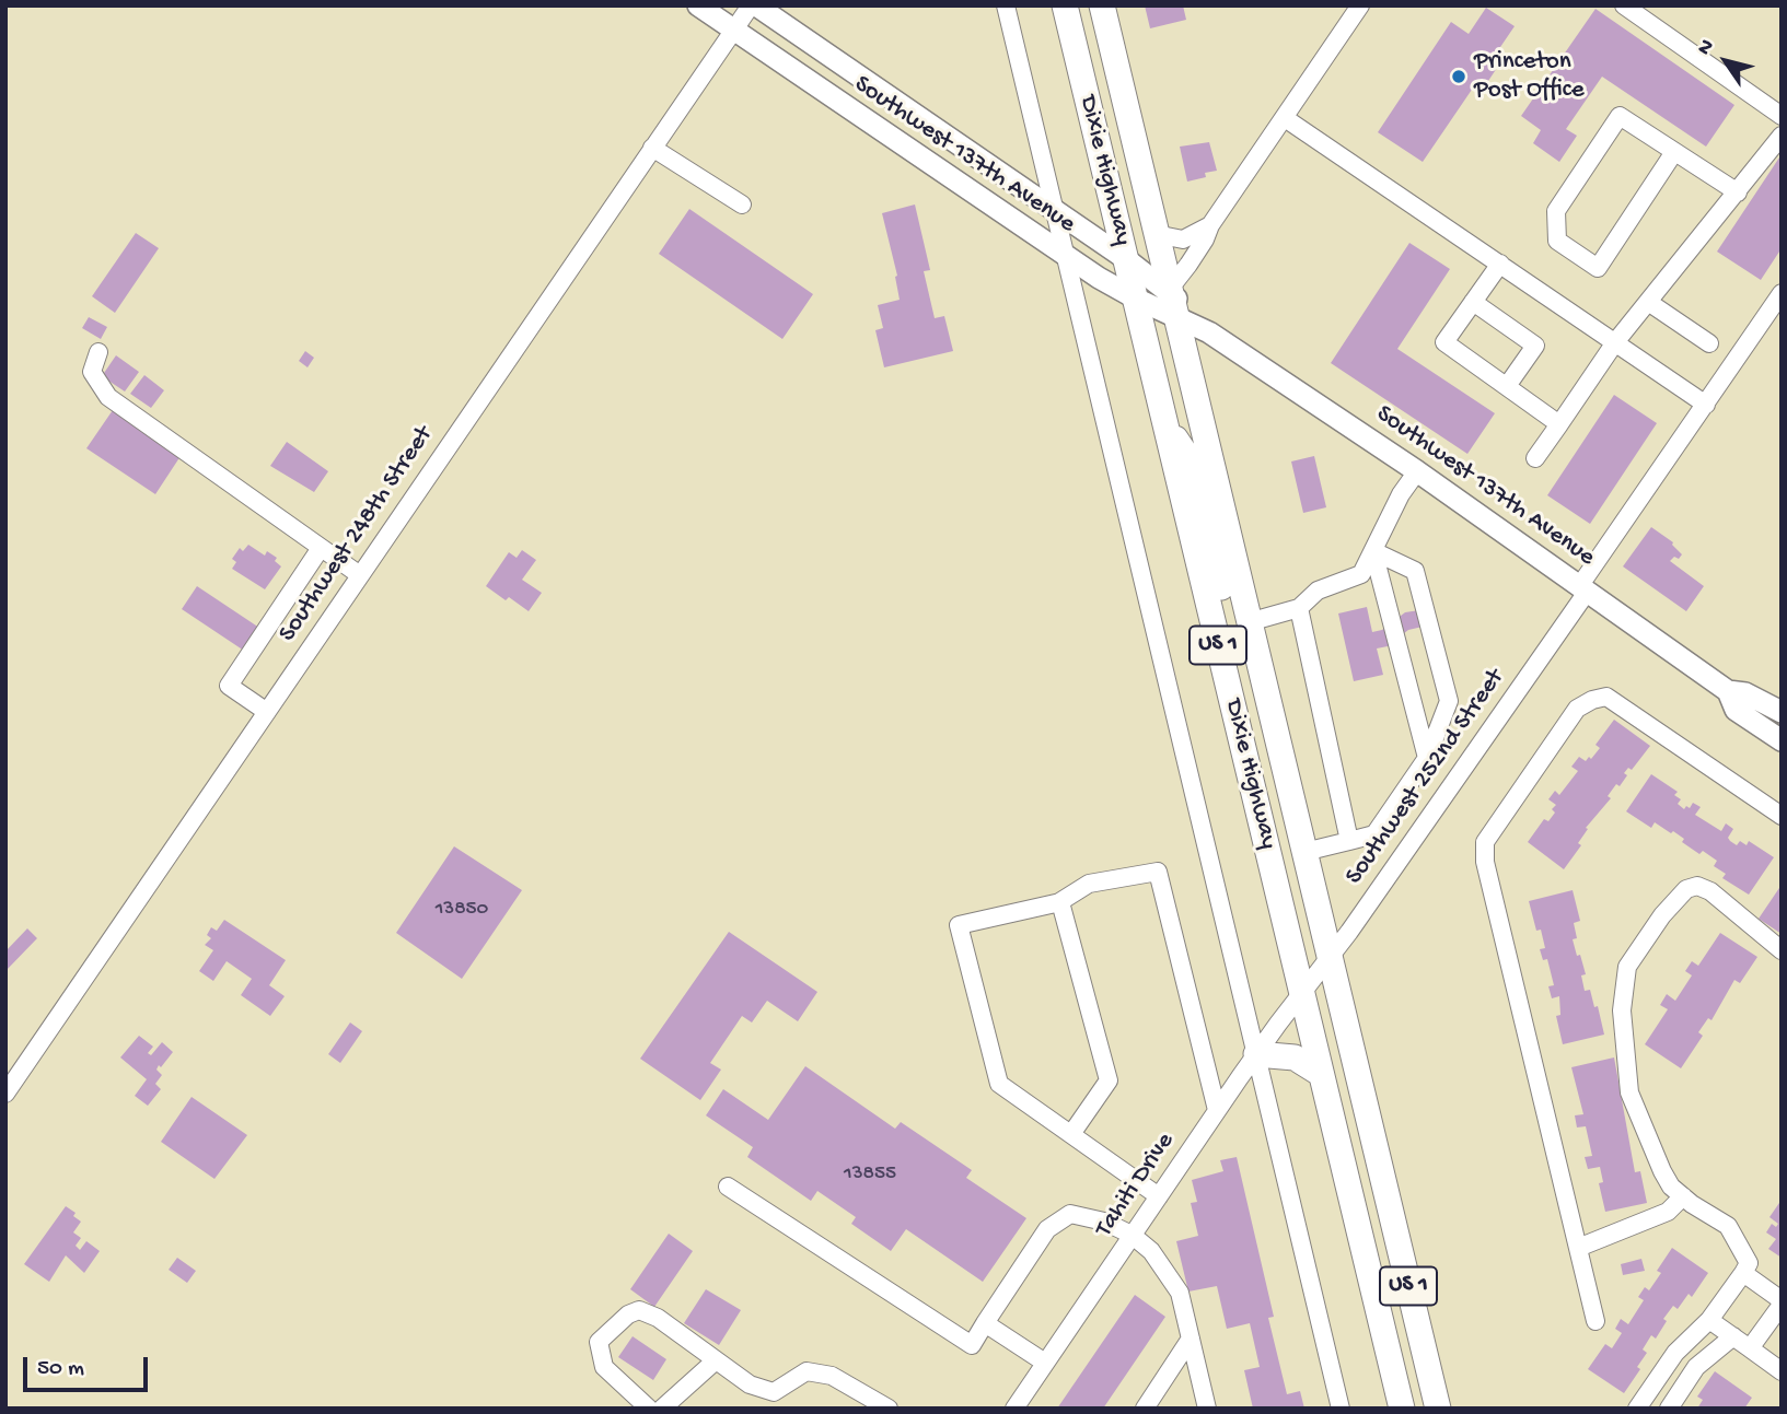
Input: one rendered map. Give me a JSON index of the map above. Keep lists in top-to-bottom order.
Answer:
{
  "streets": {
    "highway": ["Dixie Highway", "US 1"],
    "main road": ["Southwest 137th Avenue"],
    "street": ["Southwest 248th Street", "Southwest 252nd Street", "Tahiti Drive"]
  },
  "crossings": [
    ["Southwest 137th Avenue", "Dixie Highway"],
    ["Southwest 137th Avenue", "Southwest 248th Street"],
    ["Southwest 137th Avenue", "Southwest 252nd Street"],
    ["Dixie Highway", "Southwest 252nd Street"],
    ["Dixie Highway", "Tahiti Drive"],
    ["Southwest 252nd Street", "Tahiti Drive"]
  ],
  "places": ["Princeton Post Office"],
  "house_numbers": ["13850", "13855"],
  "scale_bar": "50 m",
  "north": "top left"
}
